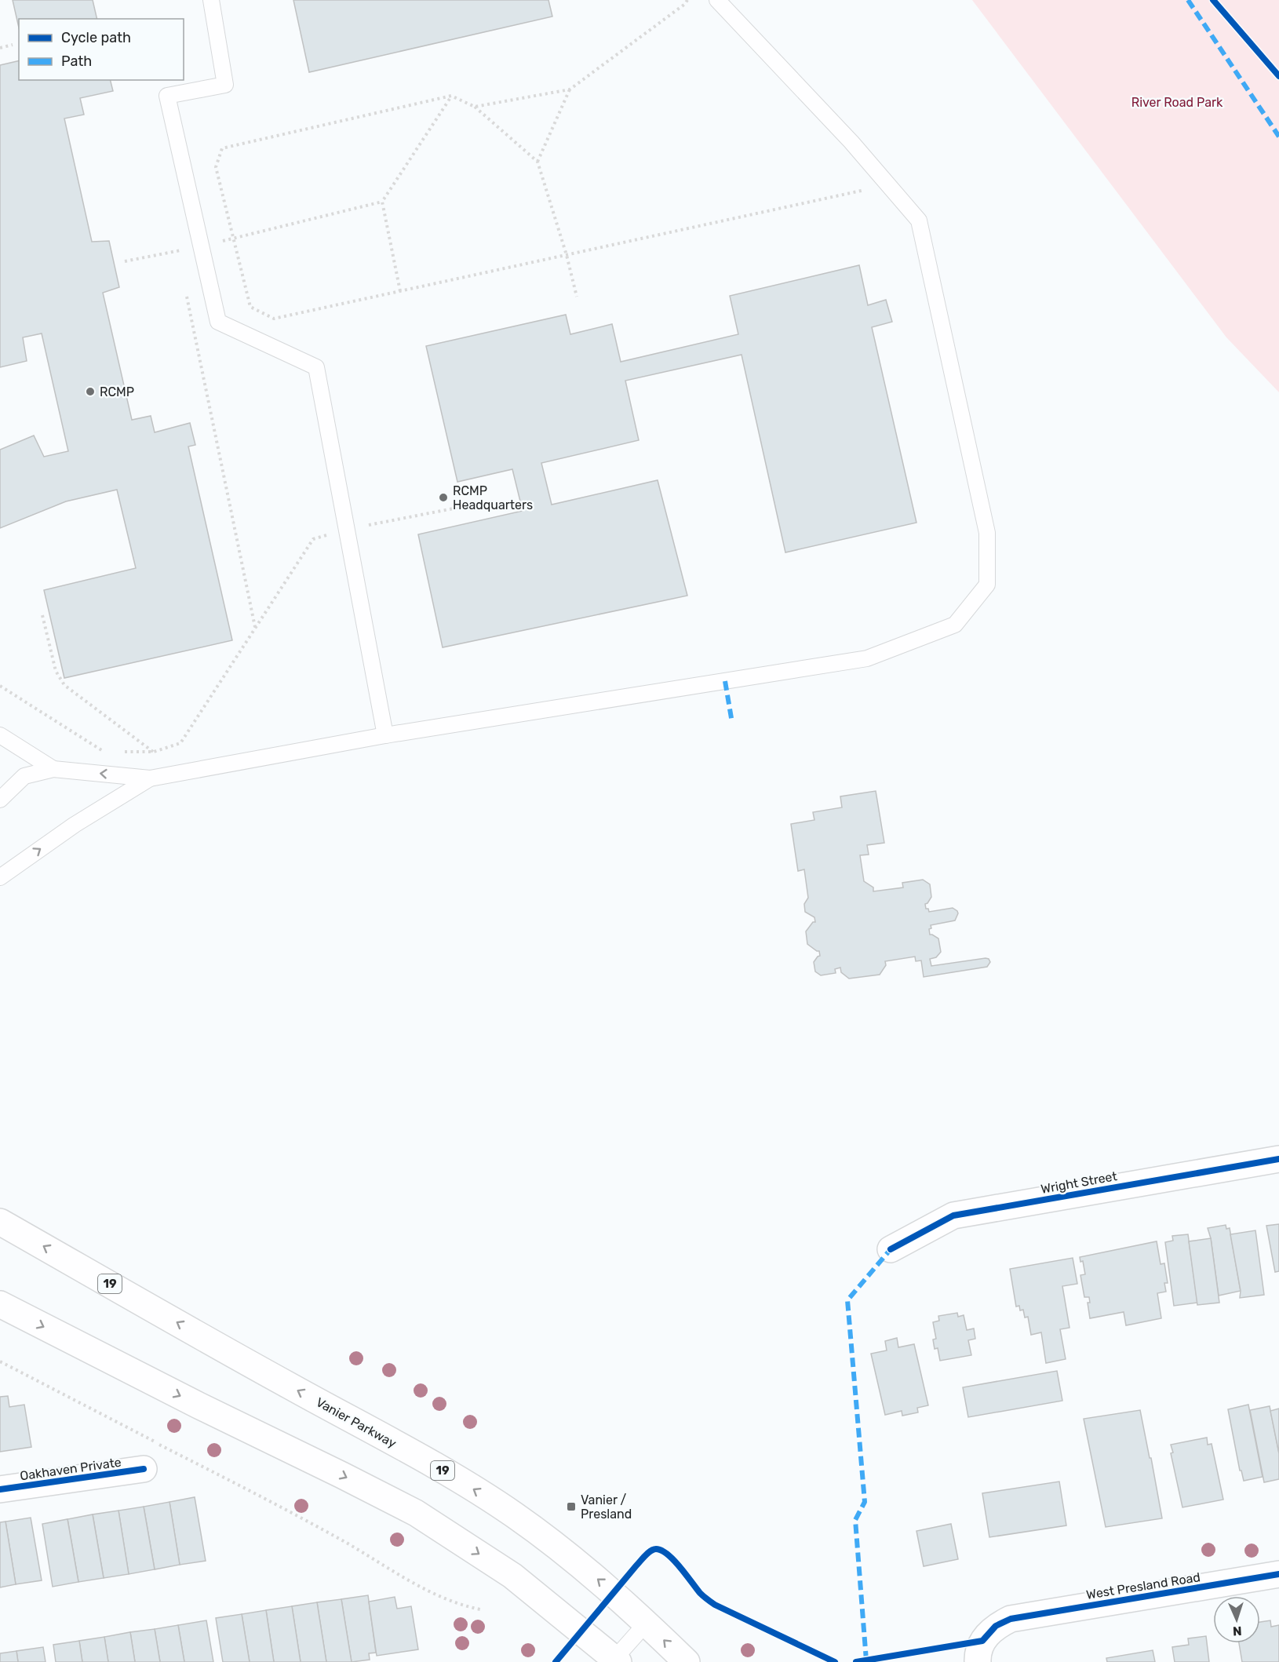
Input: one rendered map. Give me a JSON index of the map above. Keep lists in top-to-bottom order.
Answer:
{
  "streets": {
    "main road": [
      "Wright Street",
      "19",
      "Vanier Parkway",
      "Oakhaven Private",
      "West Presland Road"
    ]
  },
  "parks": ["River Road Park"],
  "places": {
    "other": ["RCMP", "RCMP Headquarters"],
    "transit": ["Vanier / Presland"]
  },
  "legend": ["Cycle path", "Path"],
  "north": "bottom"
}
